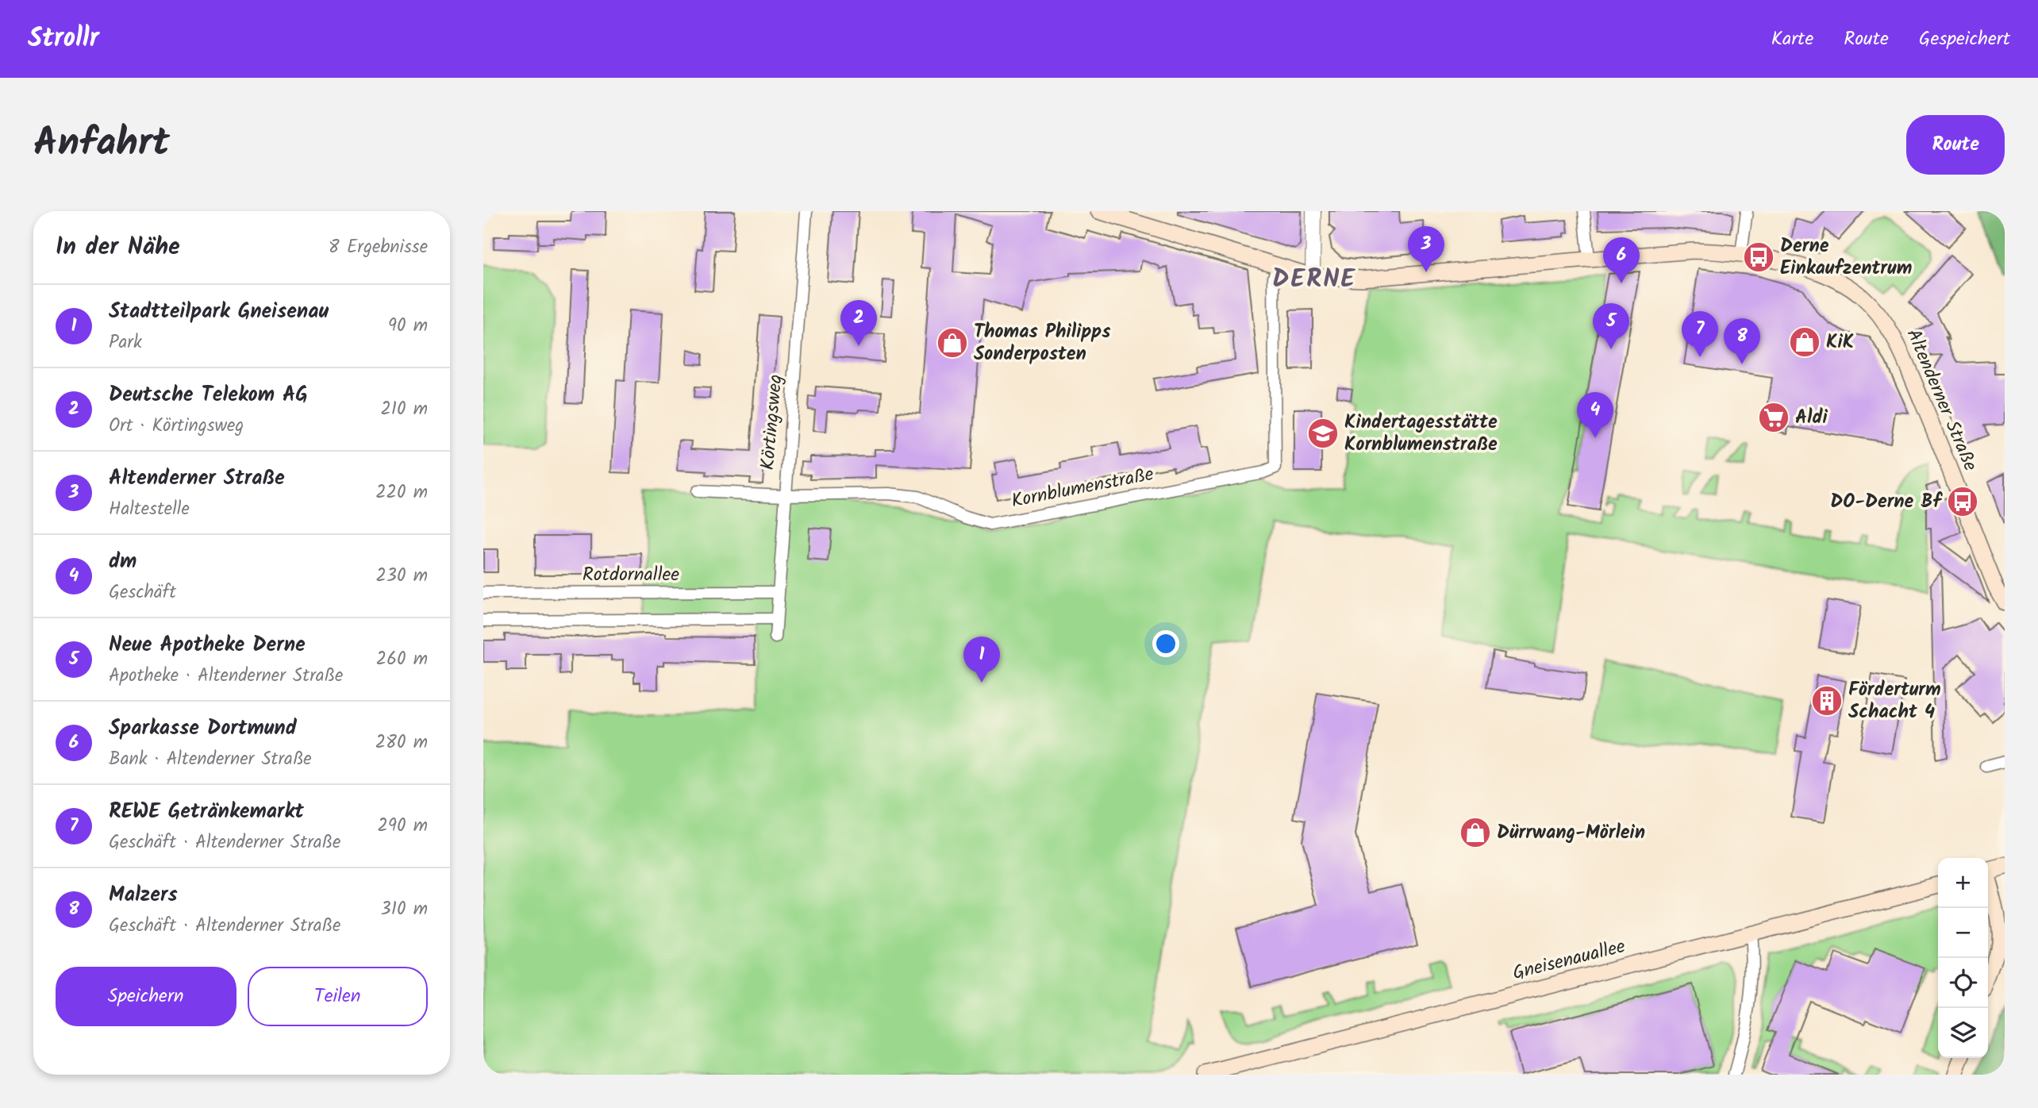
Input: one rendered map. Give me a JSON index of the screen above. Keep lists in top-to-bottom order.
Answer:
{
  "streets": {
    "main road": ["Altenderner Straße", "Gneisenauallee"],
    "street": ["Körtingsweg", "Kornblumenstraße", "Rotdornallee"]
  },
  "crossings": [
    ["Altenderner Straße", "Kornblumenstraße"],
    ["Körtingsweg", "Kornblumenstraße"],
    ["Körtingsweg", "Rotdornallee"]
  ],
  "districts": ["DERNE"],
  "places": {
    "bus stop": ["Derne Einkaufzentrum", "DO-Derne Bf"],
    "shop": ["KiK", "Thomas Philipps Sonderposten", "Dürrwang-Mörlein"],
    "supermarket": ["Aldi"],
    "school or university": ["Kindertagesstätte Kornblumenstraße"],
    "building": ["Förderturm Schacht 4"]
  },
  "page": {
    "header": "Strollr",
    "nav": ["Karte", "Route", "Gespeichert"],
    "title": "Anfahrt",
    "buttons": [
      "Route",
      ["Speichern", "Teilen"]
    ],
    "heading": ["In der Nähe", "8 Ergebnisse"],
    "pins": [
      "3",
      "6",
      "2",
      "5",
      "7",
      "8",
      "4",
      "1"
    ],
    "list": [
      {
        "mark": "1",
        "name": "Stadtteilpark Gneisenau",
        "note": "Park",
        "value": "90 m"
      },
      {
        "mark": "2",
        "name": "Deutsche Telekom AG",
        "note": "Ort · Körtingsweg",
        "value": "210 m"
      },
      {
        "mark": "3",
        "name": "Altenderner Straße",
        "note": "Haltestelle",
        "value": "220 m"
      },
      {
        "mark": "4",
        "name": "dm",
        "note": "Geschäft",
        "value": "230 m"
      },
      {
        "mark": "5",
        "name": "Neue Apotheke Derne",
        "note": "Apotheke · Altenderner Straße",
        "value": "260 m"
      },
      {
        "mark": "6",
        "name": "Sparkasse Dortmund",
        "note": "Bank · Altenderner Straße",
        "value": "280 m"
      },
      {
        "mark": "7",
        "name": "REWE Getränkemarkt",
        "note": "Geschäft · Altenderner Straße",
        "value": "290 m"
      },
      {
        "mark": "8",
        "name": "Malzers",
        "note": "Geschäft · Altenderner Straße",
        "value": "310 m"
      }
    ],
    "map_buttons": ["+", "−"]
  }
}
